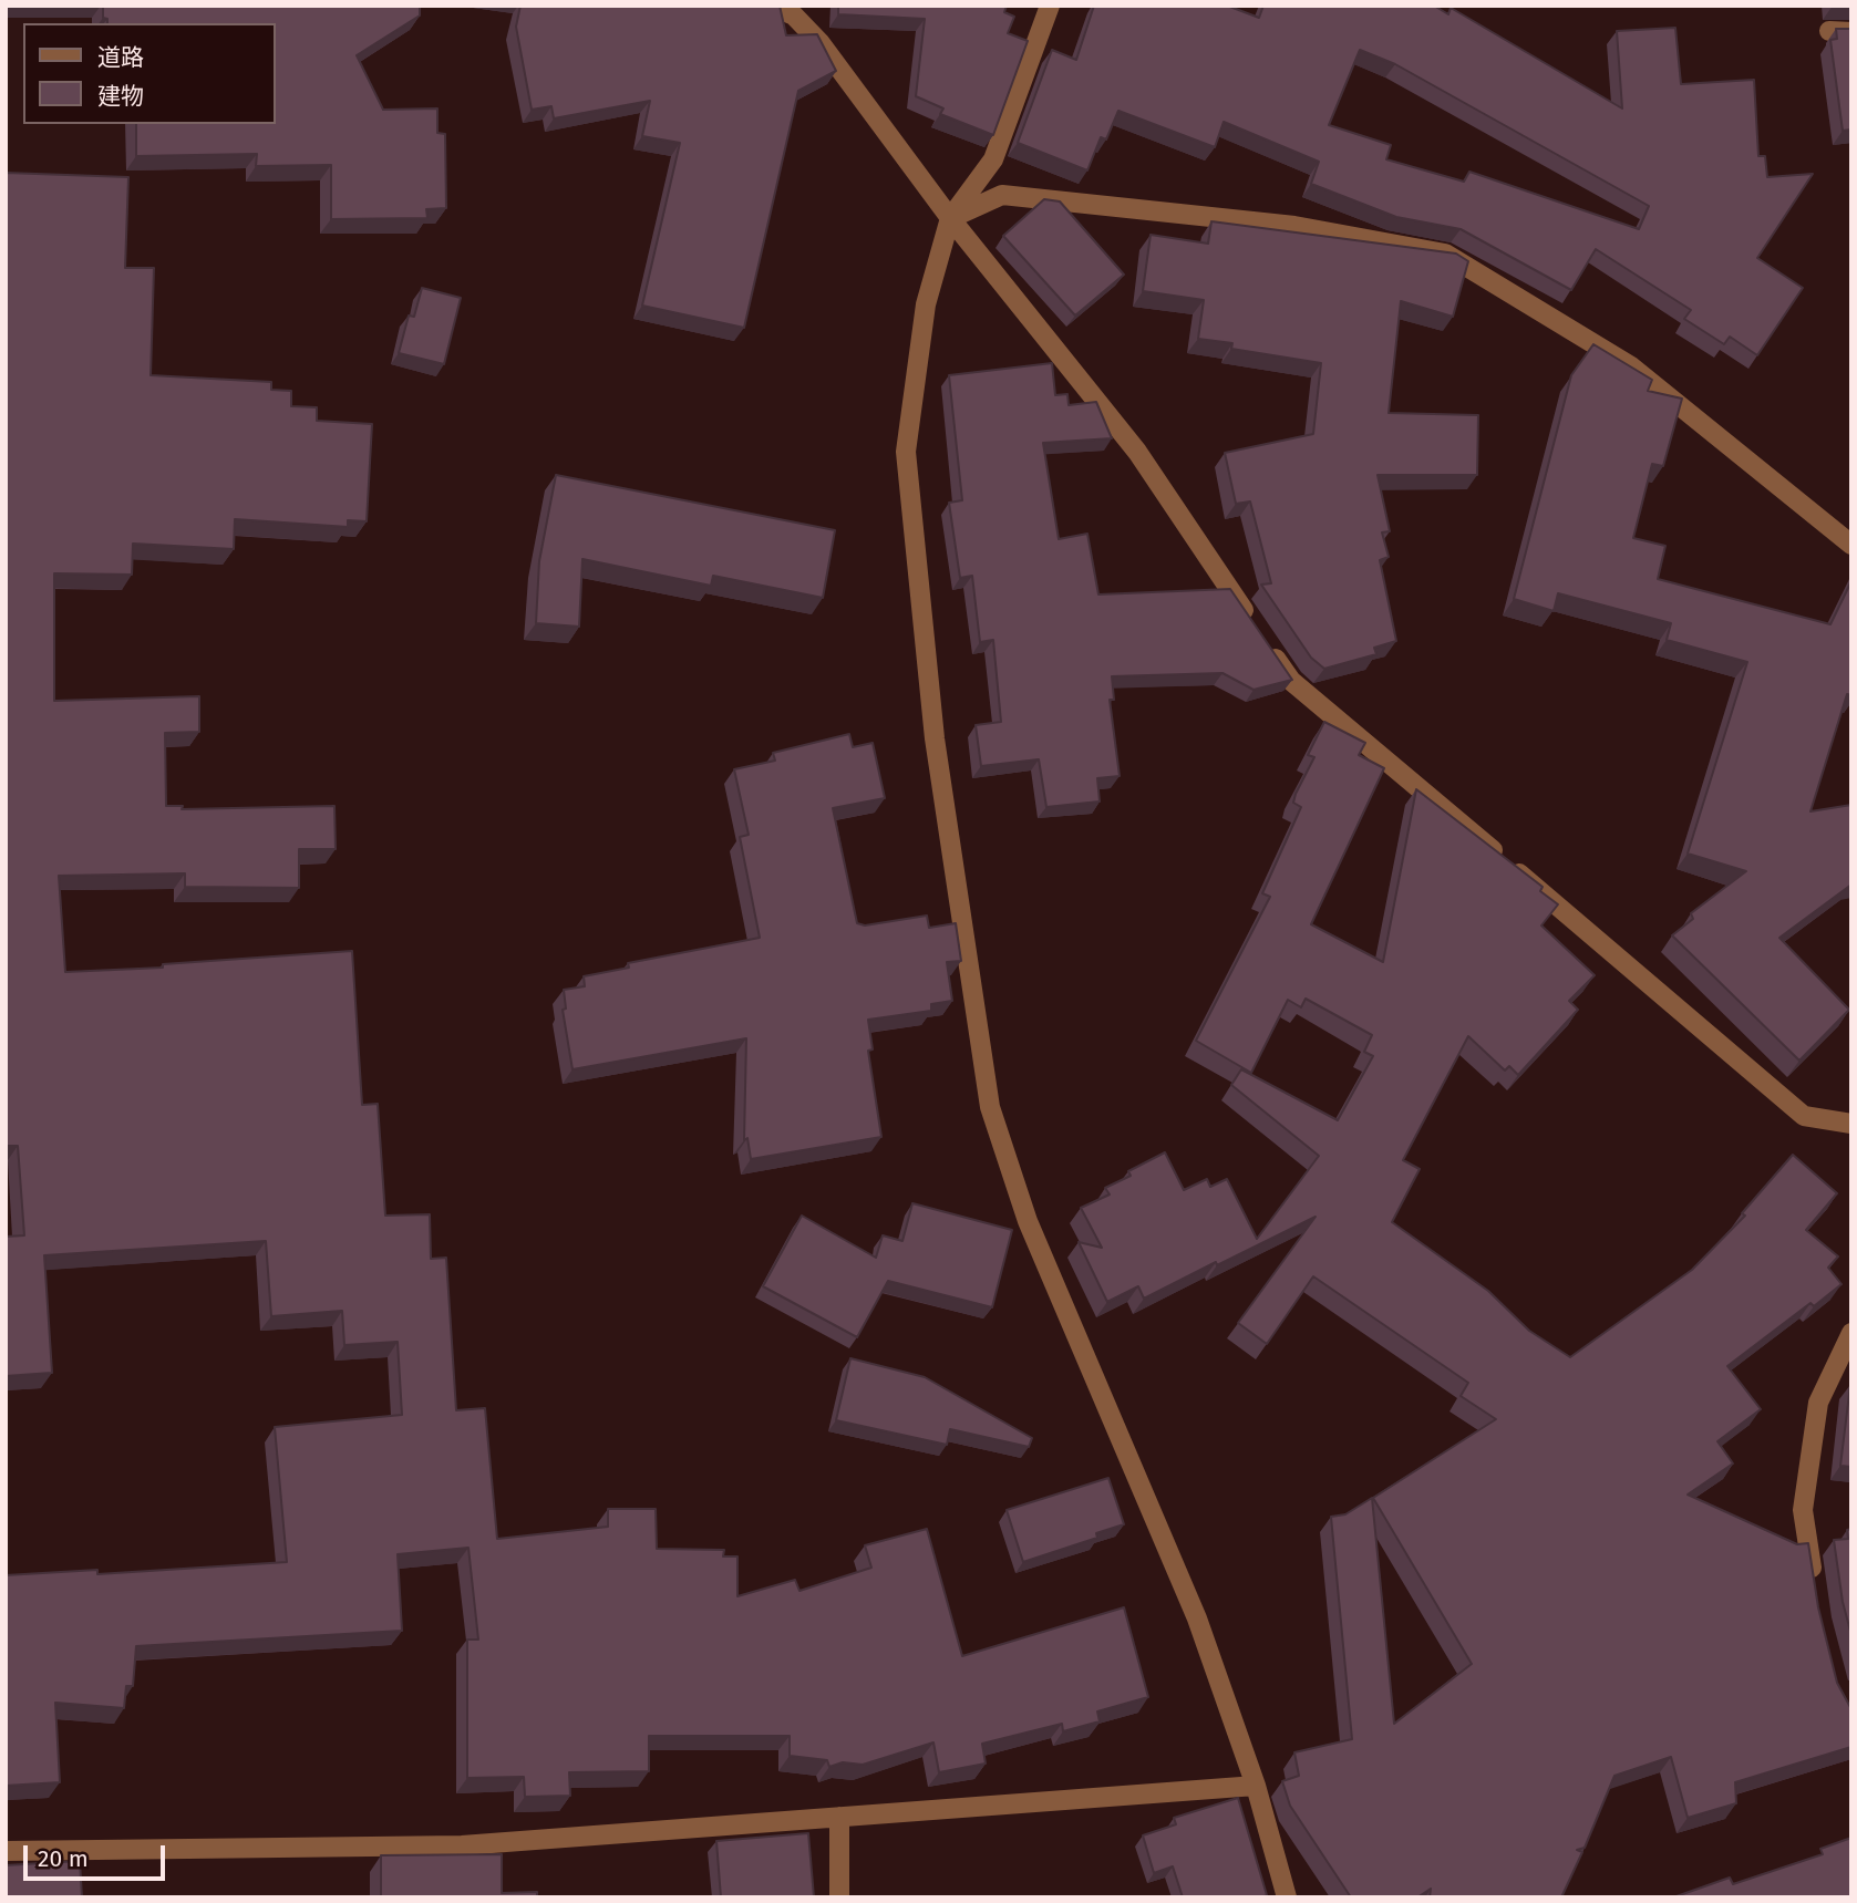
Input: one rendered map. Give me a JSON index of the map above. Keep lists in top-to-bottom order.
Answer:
{
  "legend": ["道路", "建物"],
  "scale_bar": "20 m"
}
